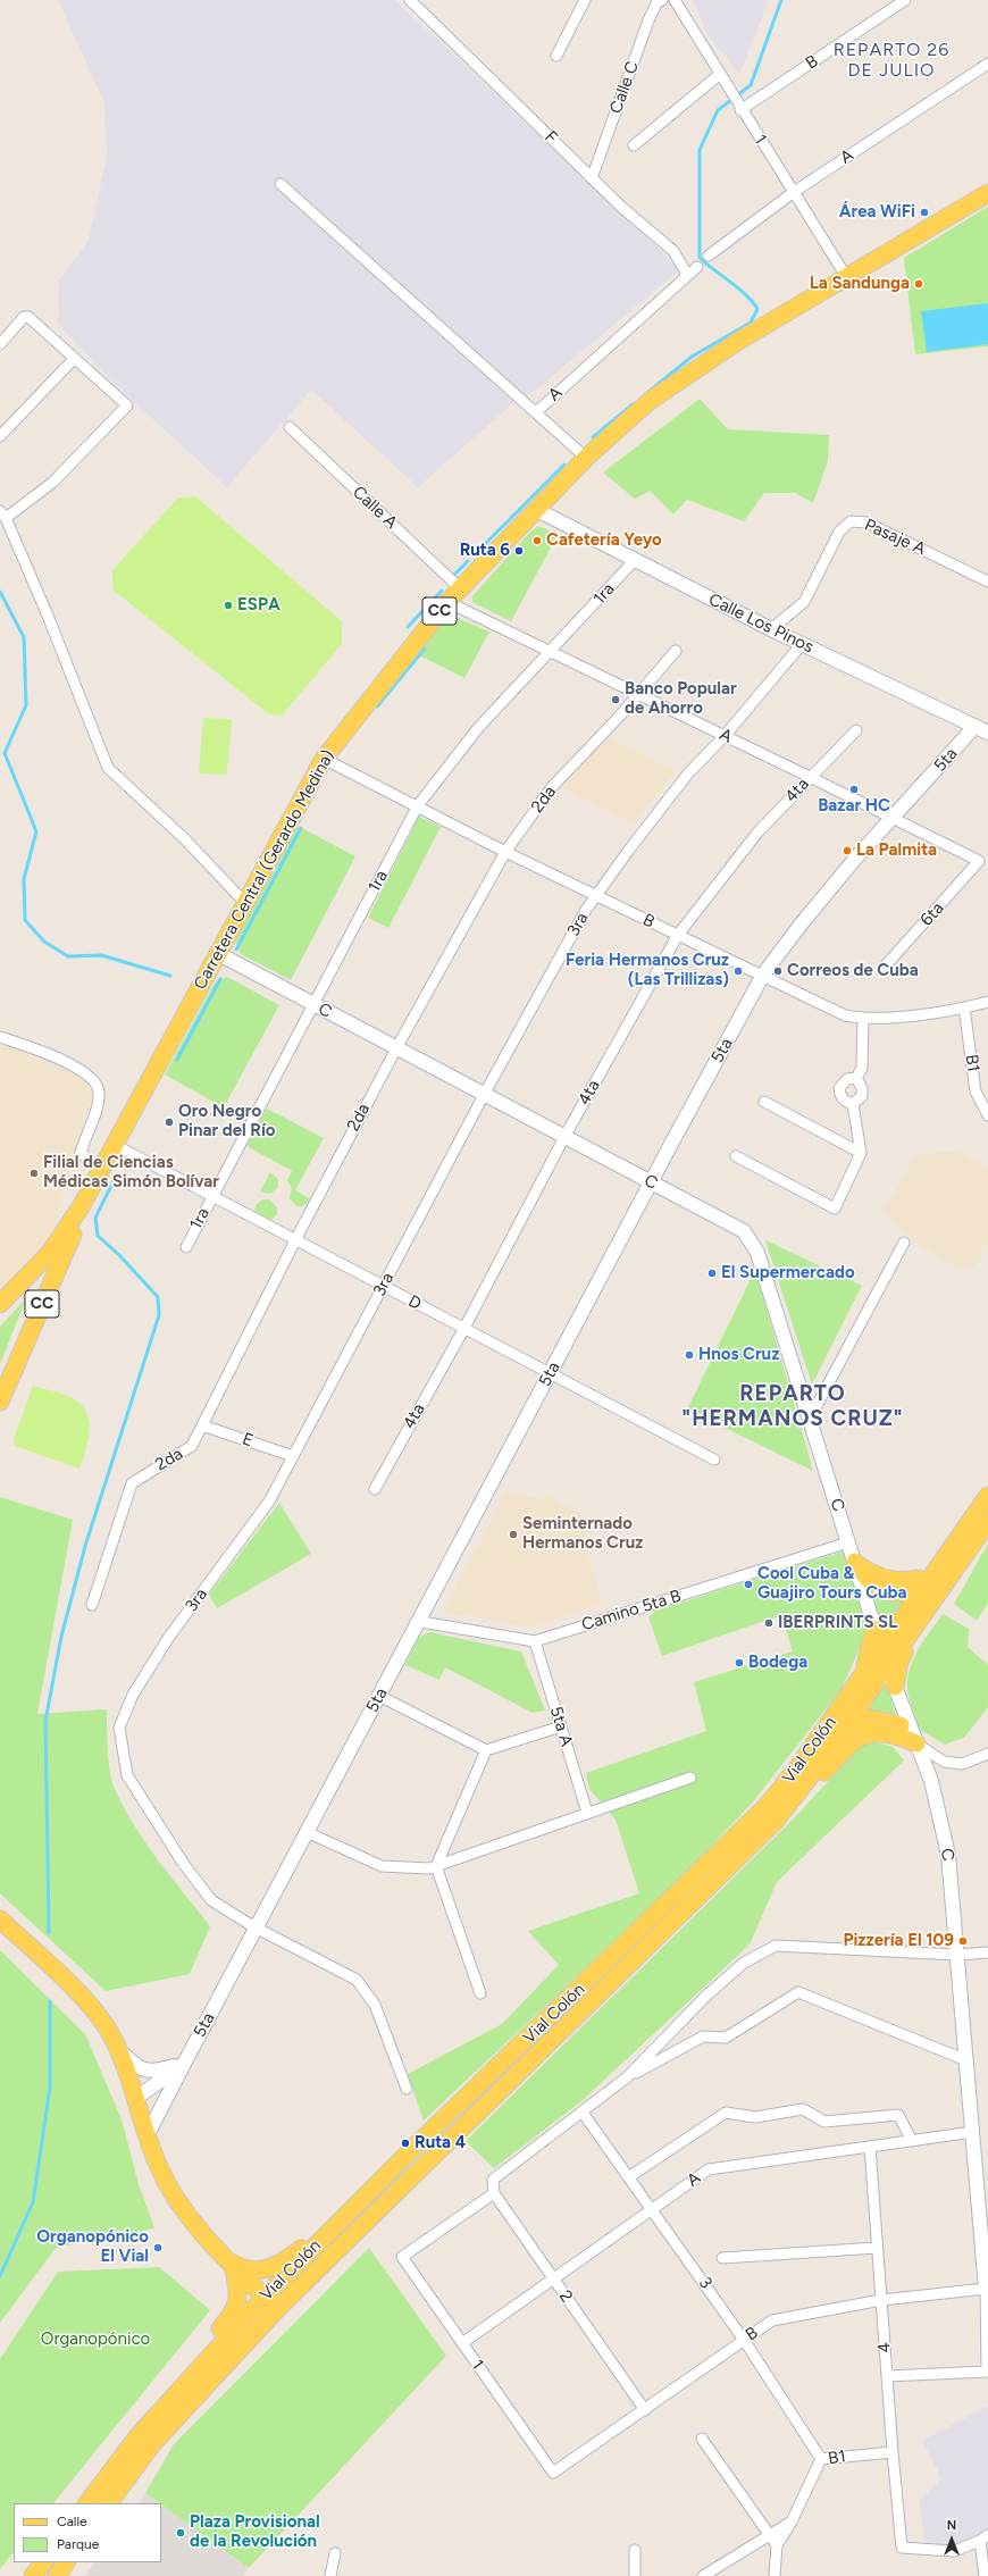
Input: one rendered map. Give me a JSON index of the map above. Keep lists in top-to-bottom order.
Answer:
{
  "streets": {
    "main road": ["CC", "Carretera Central (Gerardo Medina)", "Vial Colón"],
    "street": [
      "B",
      "Calle C",
      "F",
      "1",
      "A",
      "Calle A",
      "Pasaje A",
      "1ra",
      "Calle Los Pinos",
      "5ta",
      "4ta",
      "2da",
      "6ta",
      "3ra",
      "C",
      "B1",
      "D",
      "E",
      "Camino 5ta B",
      "5ta A",
      "3",
      "2",
      "4"
    ]
  },
  "crossings": [
    ["B", "1"],
    ["B", "1ra"],
    ["B", "5ta"],
    ["B", "4ta"],
    ["B", "2da"],
    ["B", "Carretera Central (Gerardo Medina)"],
    ["B", "3ra"],
    ["B", "C"],
    ["B", "B1"],
    ["B", "3"],
    ["B", "2"],
    ["B", "4"],
    ["Calle C", "F"],
    ["F", "A"],
    ["1", "A"],
    ["1", "Carretera Central (Gerardo Medina)"],
    ["1", "2"],
    ["A", "1ra"],
    ["A", "5ta"],
    ["A", "4ta"],
    ["A", "2da"],
    ["A", "Carretera Central (Gerardo Medina)"],
    ["A", "6ta"],
    ["A", "3ra"],
    ["A", "C"],
    ["A", "3"],
    ["A", "2"],
    ["A", "4"],
    ["Calle A", "Carretera Central (Gerardo Medina)"],
    ["Pasaje A", "Calle Los Pinos"],
    ["1ra", "Calle Los Pinos"],
    ["1ra", "C"],
    ["1ra", "D"],
    ["CC", "Carretera Central (Gerardo Medina)"],
    ["Calle Los Pinos", "5ta"],
    ["Calle Los Pinos", "Carretera Central (Gerardo Medina)"],
    ["Calle Los Pinos", "3ra"],
    ["5ta", "3ra"],
    ["5ta", "C"],
    ["5ta", "D"],
    ["5ta", "Camino 5ta B"],
    ["4ta", "C"],
    ["4ta", "D"],
    ["2da", "C"],
    ["2da", "D"],
    ["2da", "E"],
    ["Carretera Central (Gerardo Medina)", "C"],
    ["Carretera Central (Gerardo Medina)", "D"],
    ["3ra", "C"],
    ["3ra", "D"],
    ["3ra", "E"],
    ["C", "Camino 5ta B"],
    ["C", "Vial Colón"],
    ["B1", "3"],
    ["B1", "4"],
    ["Camino 5ta B", "5ta A"]
  ],
  "districts": ["REPARTO 26 DE JULIO", "REPARTO \"HERMANOS CRUZ\""],
  "parks": ["Organopónico"],
  "places": [
    "Área WiFi",
    "La Sandunga",
    "Cafetería Yeyo",
    "Ruta 6",
    "ESPA",
    "Banco Popular de Ahorro",
    "Bazar HC",
    "La Palmita",
    "Feria Hermanos Cruz (Las Trillizas)",
    "Correos de Cuba",
    "Oro Negro Pinar del Río",
    "Filial de Ciencias Médicas Simón Bolívar",
    "El Supermercado",
    "Hnos Cruz",
    "Seminternado Hermanos Cruz",
    "Cool Cuba & Guajiro Tours Cuba",
    "IBERPRINTS SL",
    "Bodega",
    "Pizzería El 109",
    "Ruta 4",
    "Organopónico El Vial",
    "Plaza Provisional de la Revolución"
  ],
  "legend": ["Calle", "Parque"],
  "north": "top"
}
